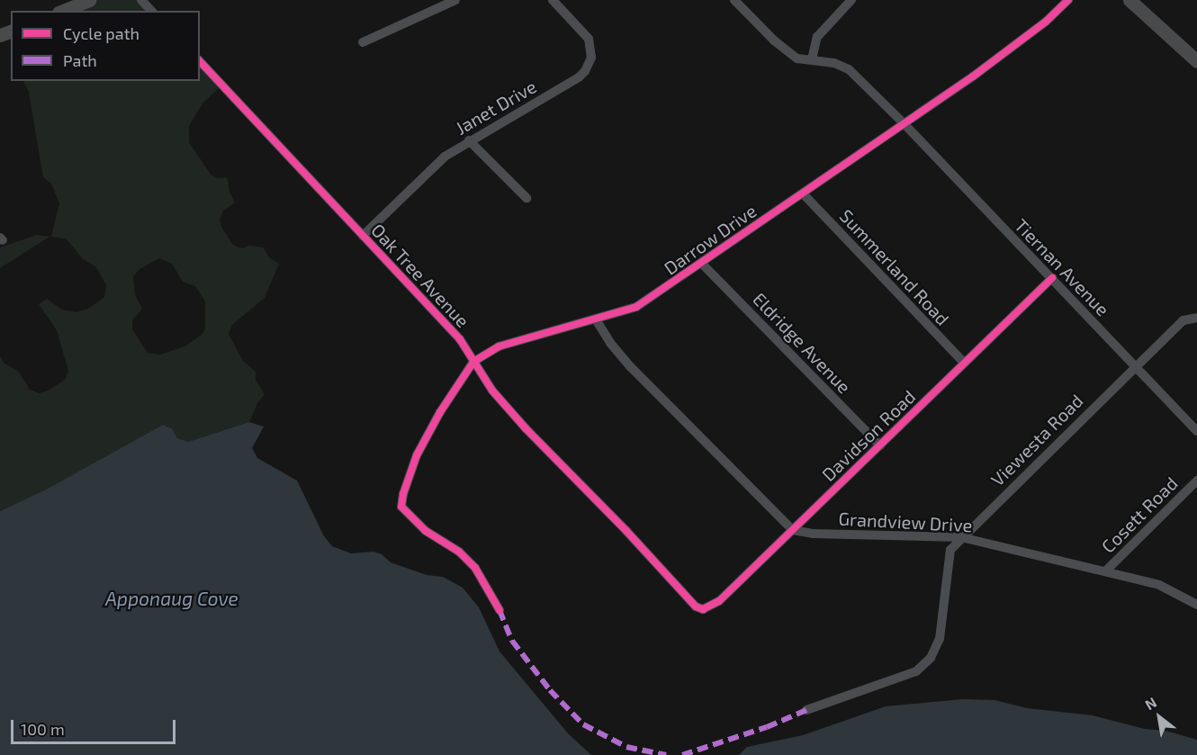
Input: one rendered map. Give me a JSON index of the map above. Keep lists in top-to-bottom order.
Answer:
{
  "streets": {
    "street": [
      "Janet Drive",
      "Darrow Drive",
      "Summerland Road",
      "Tiernan Avenue",
      "Oak Tree Avenue",
      "Eldridge Avenue",
      "Davidson Road",
      "Viewesta Road",
      "Cosett Road",
      "Grandview Drive"
    ]
  },
  "crossings": [
    ["Janet Drive", "Oak Tree Avenue"],
    ["Darrow Drive", "Summerland Road"],
    ["Darrow Drive", "Tiernan Avenue"],
    ["Darrow Drive", "Oak Tree Avenue"],
    ["Darrow Drive", "Eldridge Avenue"],
    ["Summerland Road", "Davidson Road"],
    ["Tiernan Avenue", "Davidson Road"],
    ["Tiernan Avenue", "Viewesta Road"],
    ["Oak Tree Avenue", "Davidson Road"],
    ["Eldridge Avenue", "Davidson Road"],
    ["Davidson Road", "Grandview Drive"],
    ["Viewesta Road", "Grandview Drive"],
    ["Cosett Road", "Grandview Drive"]
  ],
  "water": ["Apponaug Cove"],
  "legend": ["Cycle path", "Path"],
  "scale_bar": "100 m",
  "north": "top left"
}
